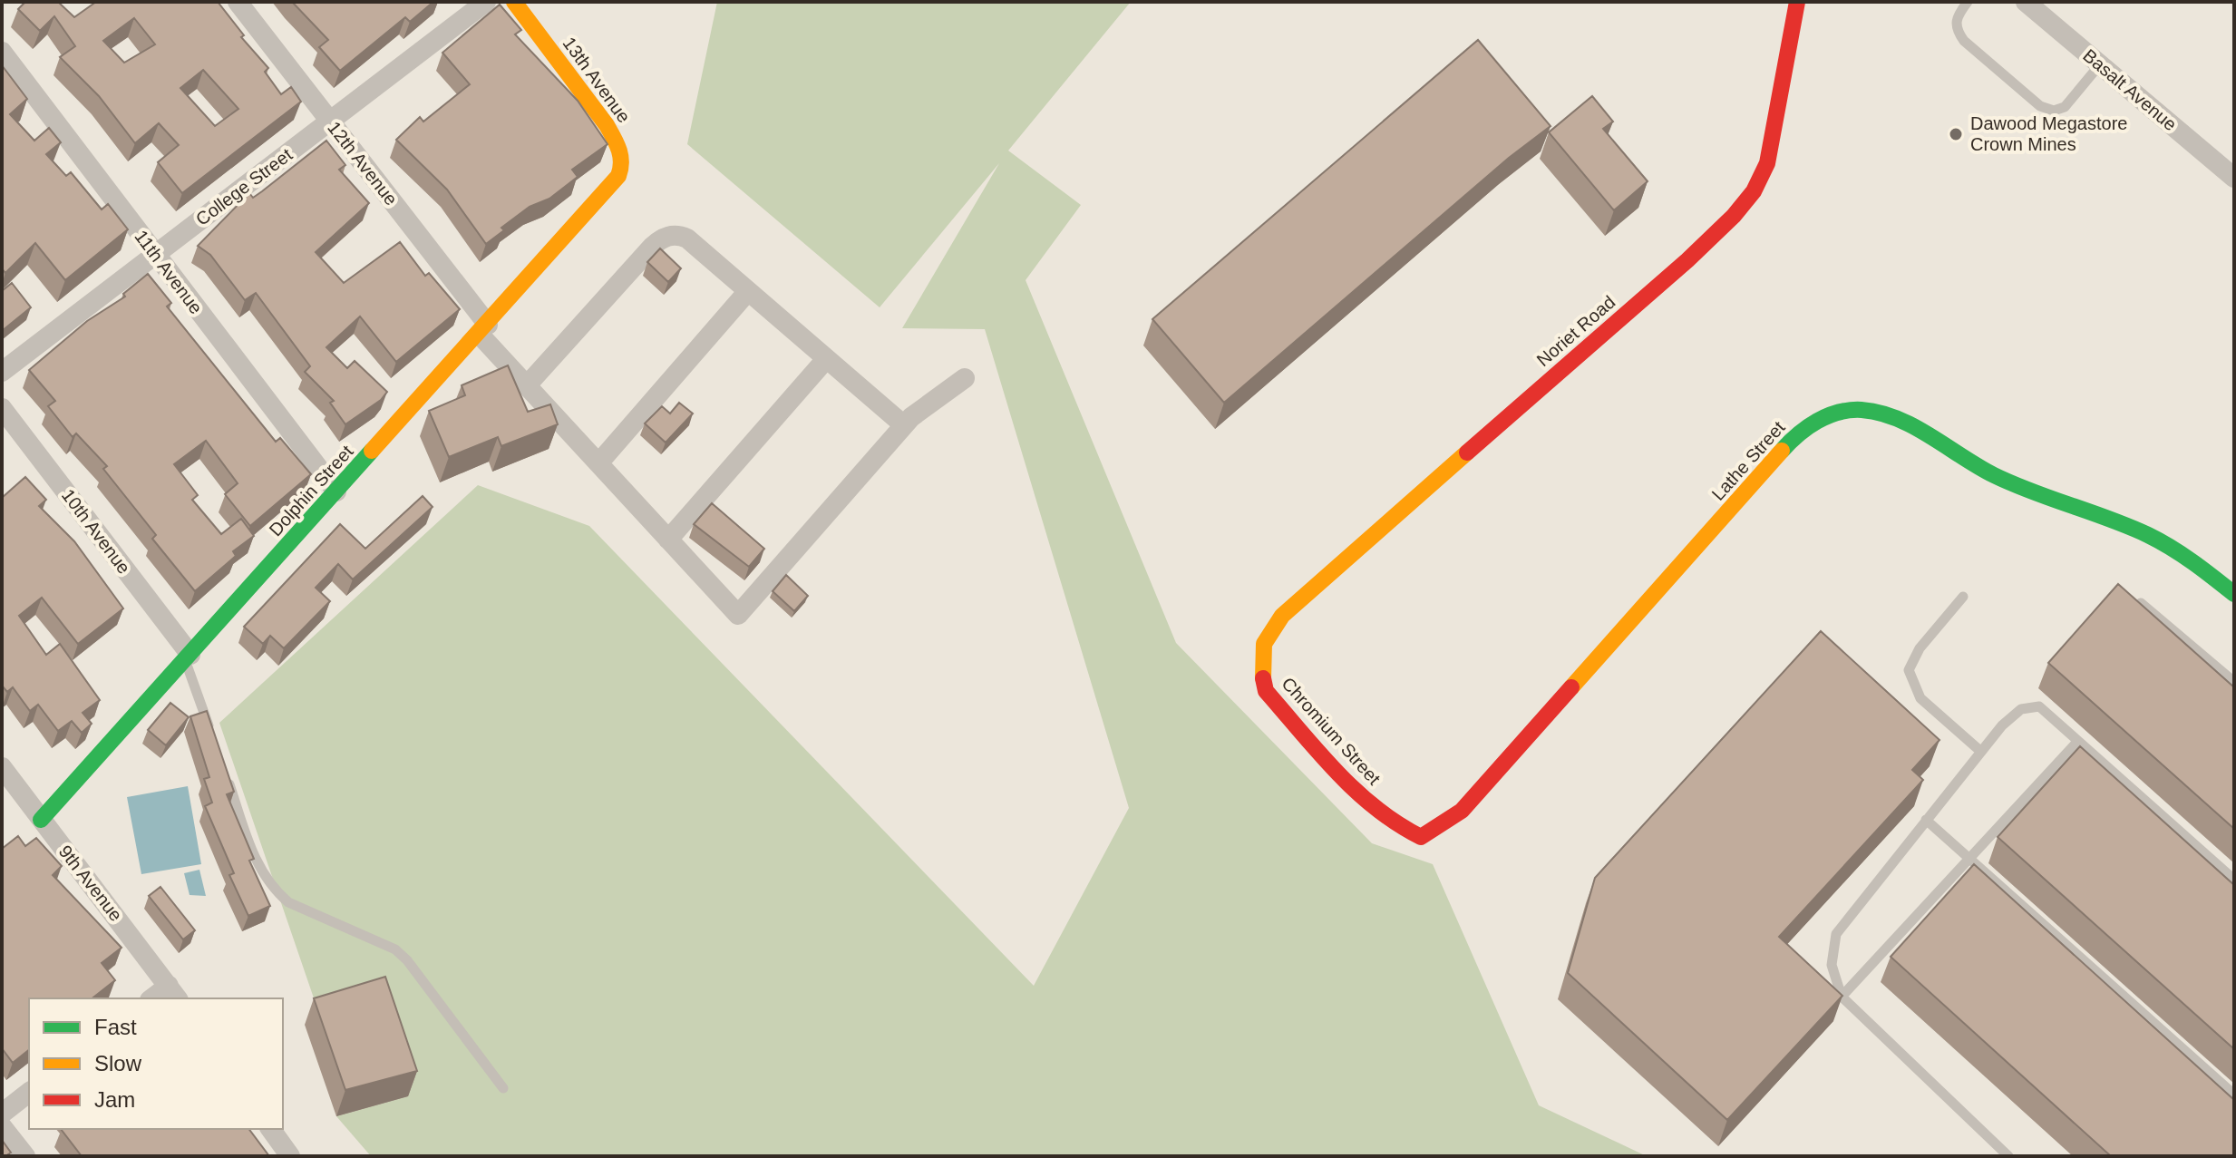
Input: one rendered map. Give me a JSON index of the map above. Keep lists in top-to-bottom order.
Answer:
{
  "streets": {
    "street": [
      "13th Avenue",
      "Basalt Avenue",
      "12th Avenue",
      "College Street",
      "11th Avenue",
      "Noriet Road",
      "Lathe Street",
      "Dolphin Street",
      "10th Avenue",
      "Chromium Street",
      "9th Avenue"
    ]
  },
  "crossings": [
    ["13th Avenue", "Dolphin Street"],
    ["12th Avenue", "College Street"],
    ["12th Avenue", "Dolphin Street"],
    ["College Street", "11th Avenue"],
    ["11th Avenue", "Dolphin Street"],
    ["Noriet Road", "Chromium Street"],
    ["Lathe Street", "Chromium Street"],
    ["Dolphin Street", "10th Avenue"],
    ["Dolphin Street", "9th Avenue"]
  ],
  "places": ["Dawood Megastore Crown Mines"],
  "legend": ["Fast", "Slow", "Jam"]
}
